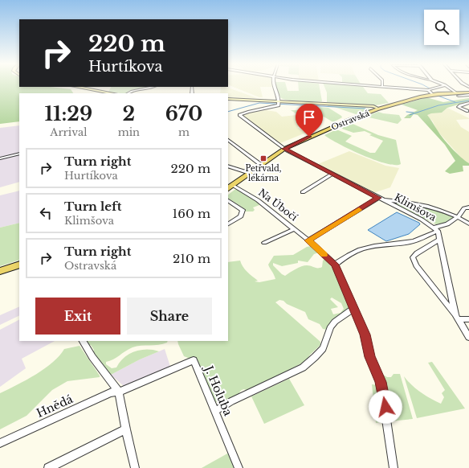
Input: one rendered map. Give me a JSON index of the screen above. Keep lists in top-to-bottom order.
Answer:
{
  "streets": {
    "main road": ["Ostravská"],
    "street": [
      "Na Úbočí",
      "Klimšova",
      "J. Holuba",
      "Hnědá"
    ]
  },
  "crossings": [
    ["Ostravská", "Na Úbočí"],
    ["Ostravská", "Klimšova"],
    ["Na Úbočí", "Klimšova"],
    ["J. Holuba", "Hnědá"]
  ],
  "places": {
    "transit": ["Petřvald, lékárna"]
  },
  "page": {
    "turn": ["220 m", "Hurtíkova"],
    "eta": [
      "11:29",
      "Arrival",
      "2",
      "min",
      "670",
      "m"
    ],
    "list": [
      {
        "name": "Turn right",
        "note": "Hurtíkova",
        "value": "220 m"
      },
      {
        "name": "Turn left",
        "note": "Klimšova",
        "value": "160 m"
      },
      {
        "name": "Turn right",
        "note": "Ostravská",
        "value": "210 m"
      }
    ],
    "buttons": ["Exit", "Share"]
  }
}
